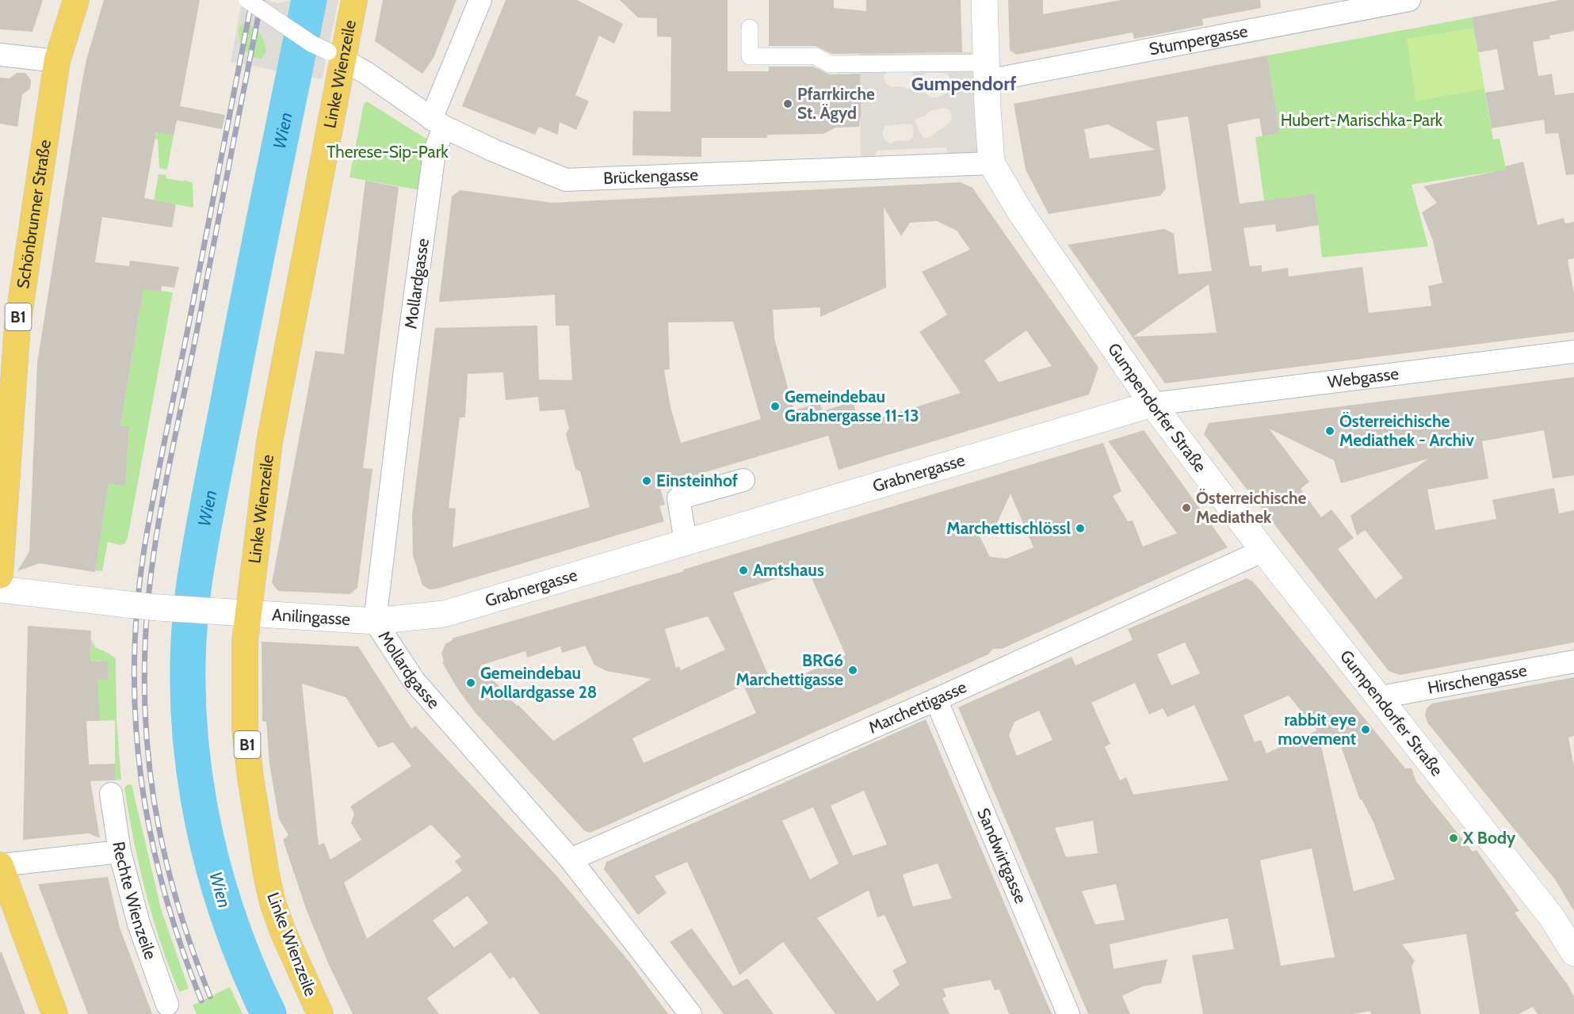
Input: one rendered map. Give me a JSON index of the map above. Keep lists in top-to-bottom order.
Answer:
{
  "streets": {
    "main road": ["Linke Wienzeile", "Schönbrunner Straße", "B1"],
    "street": [
      "Stumpergasse",
      "Brückengasse",
      "Mollardgasse",
      "Webgasse",
      "Gumpendorfer Straße",
      "Grabnergasse",
      "Anilingasse",
      "Hirschengasse",
      "Marchettigasse",
      "Sandwirtgasse",
      "Rechte Wienzeile"
    ]
  },
  "crossings": [
    ["Stumpergasse", "Gumpendorfer Straße"],
    ["Linke Wienzeile", "Brückengasse"],
    ["Linke Wienzeile", "Anilingasse"],
    ["Brückengasse", "Mollardgasse"],
    ["Brückengasse", "Gumpendorfer Straße"],
    ["Mollardgasse", "Grabnergasse"],
    ["Mollardgasse", "Anilingasse"],
    ["Mollardgasse", "Marchettigasse"],
    ["Webgasse", "Gumpendorfer Straße"],
    ["Webgasse", "Grabnergasse"],
    ["Gumpendorfer Straße", "Grabnergasse"],
    ["Gumpendorfer Straße", "Hirschengasse"],
    ["Gumpendorfer Straße", "Marchettigasse"],
    ["Grabnergasse", "Anilingasse"],
    ["Marchettigasse", "Sandwirtgasse"]
  ],
  "districts": ["Gumpendorf"],
  "water": ["Wien"],
  "parks": ["Hubert-Marischka-Park", "Therese-Sip-Park"],
  "places": [
    "Pfarrkirche St. Ägyd",
    "Gemeindebau Grabnergasse 11-13",
    "Österreichische Mediathek - Archiv",
    "Einsteinhof",
    "Österreichische Mediathek",
    "Marchettischlössl",
    "Amtshaus",
    "BRG6 Marchettigasse",
    "Gemeindebau Mollardgasse 28",
    "rabbit eye movement",
    "X Body"
  ]
}
